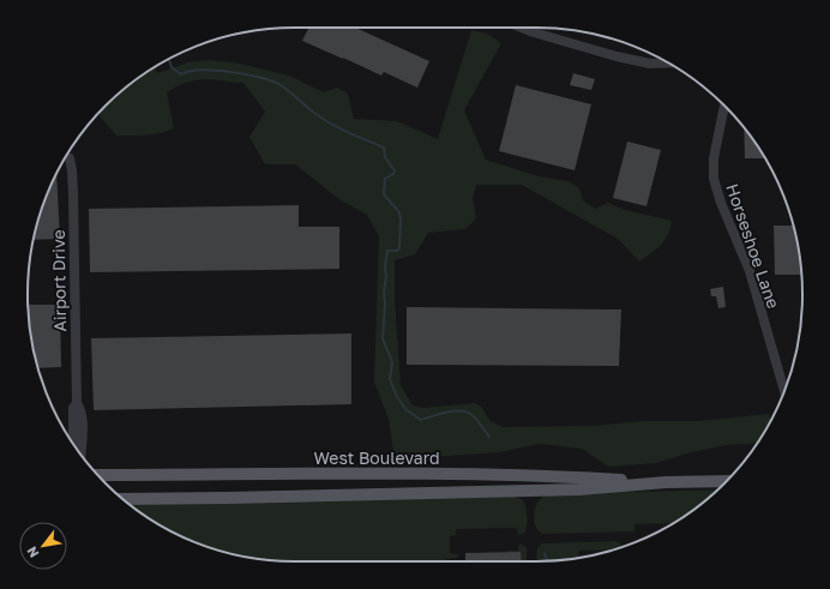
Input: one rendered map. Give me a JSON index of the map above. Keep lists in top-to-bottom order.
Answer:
{
  "streets": {
    "main road": ["West Boulevard"],
    "street": ["Horseshoe Lane", "Airport Drive"]
  },
  "north": "bottom left"
}
